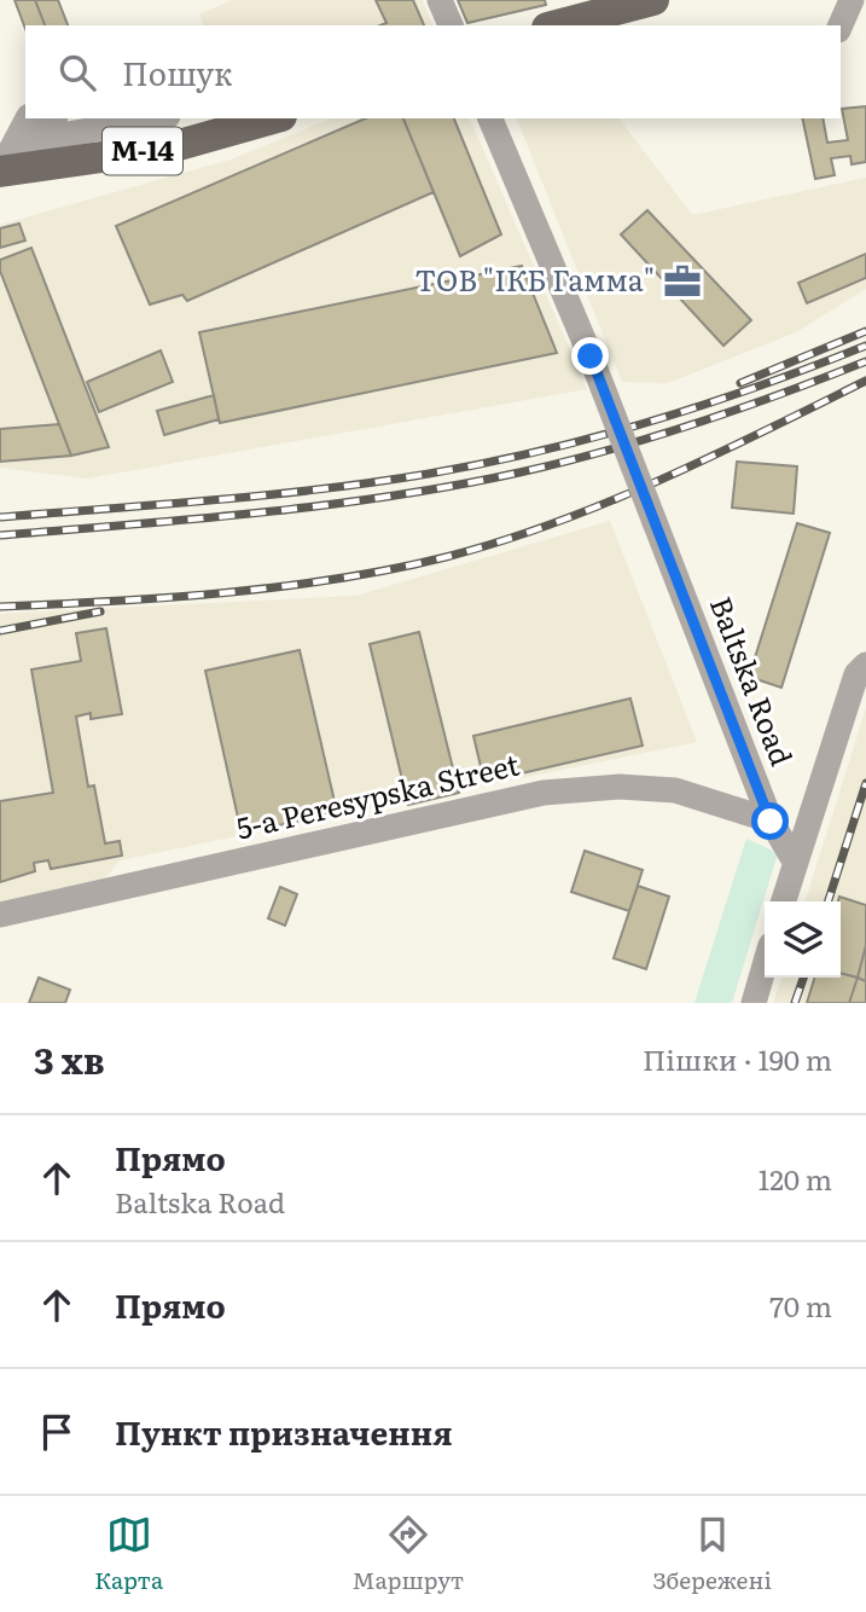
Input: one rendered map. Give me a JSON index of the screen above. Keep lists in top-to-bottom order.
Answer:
{
  "streets": {
    "main road": ["М-14"],
    "street": ["Baltska Road", "5-a Peresypska Street"]
  },
  "crossings": [
    ["Baltska Road", "5-a Peresypska Street"]
  ],
  "places": {
    "office": ["ТОВ \"ІКБ Гамма\""]
  },
  "page": {
    "search": "Пошук",
    "heading": ["3 хв", "Пішки · 190 m"],
    "list": [
      ["Прямо", "Baltska Road", "120 m"],
      ["Прямо", "70 m"],
      "Пункт призначення"
    ],
    "nav": ["Карта", "Маршрут", "Збережені"]
  }
}
